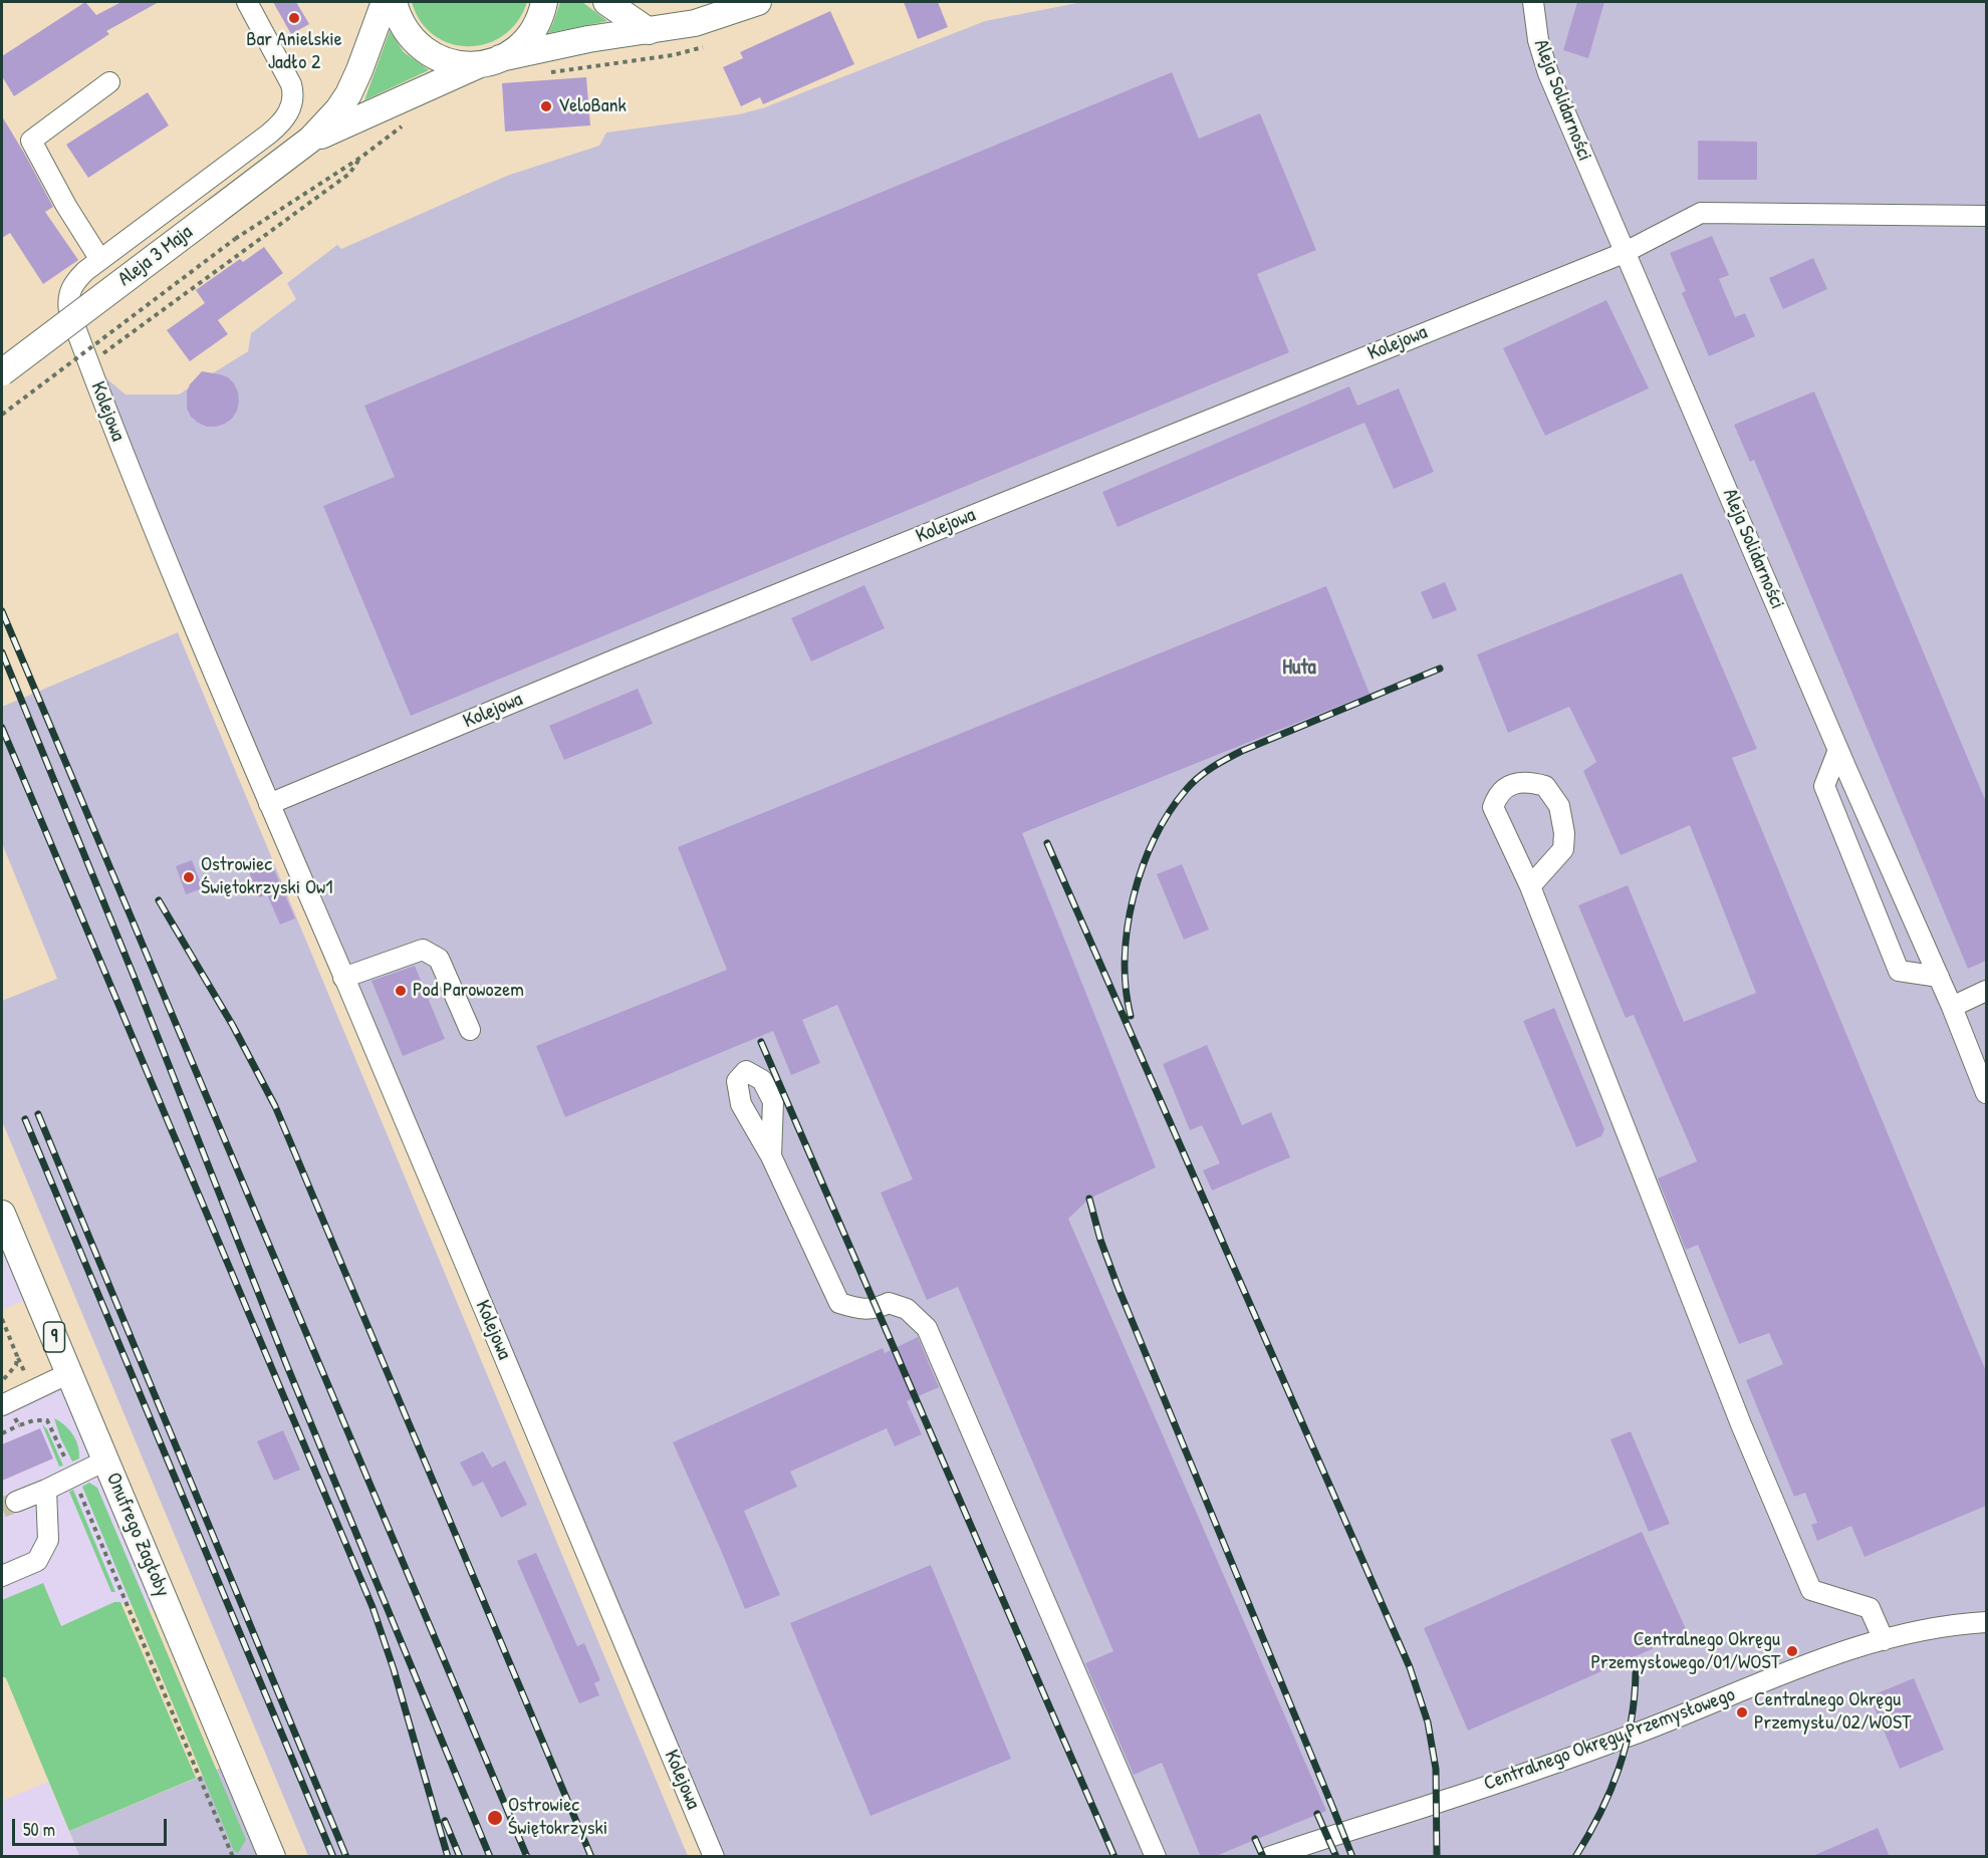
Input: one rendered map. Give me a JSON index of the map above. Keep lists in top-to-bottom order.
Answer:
{
  "streets": {
    "main road": ["Aleja 3 Maja", "9", "Onufrego Zagłoby"],
    "street": ["Aleja Solidarności", "Kolejowa", "Centralnego Okręgu Przemysłowego"]
  },
  "crossings": [
    ["Aleja Solidarności", "Kolejowa"]
  ],
  "districts": ["Huta"],
  "places": [
    "Bar Anielskie Jadło 2",
    "VeloBank",
    "Ostrowiec Świętokrzyski Ow1",
    "Pod Parowozem",
    "Centralnego Okręgu Przemysłowego/01/WOST",
    "Centralnego Okręgu Przemysłu/02/WOST",
    "Ostrowiec Świętokrzyski"
  ],
  "scale_bar": "50 m"
}
